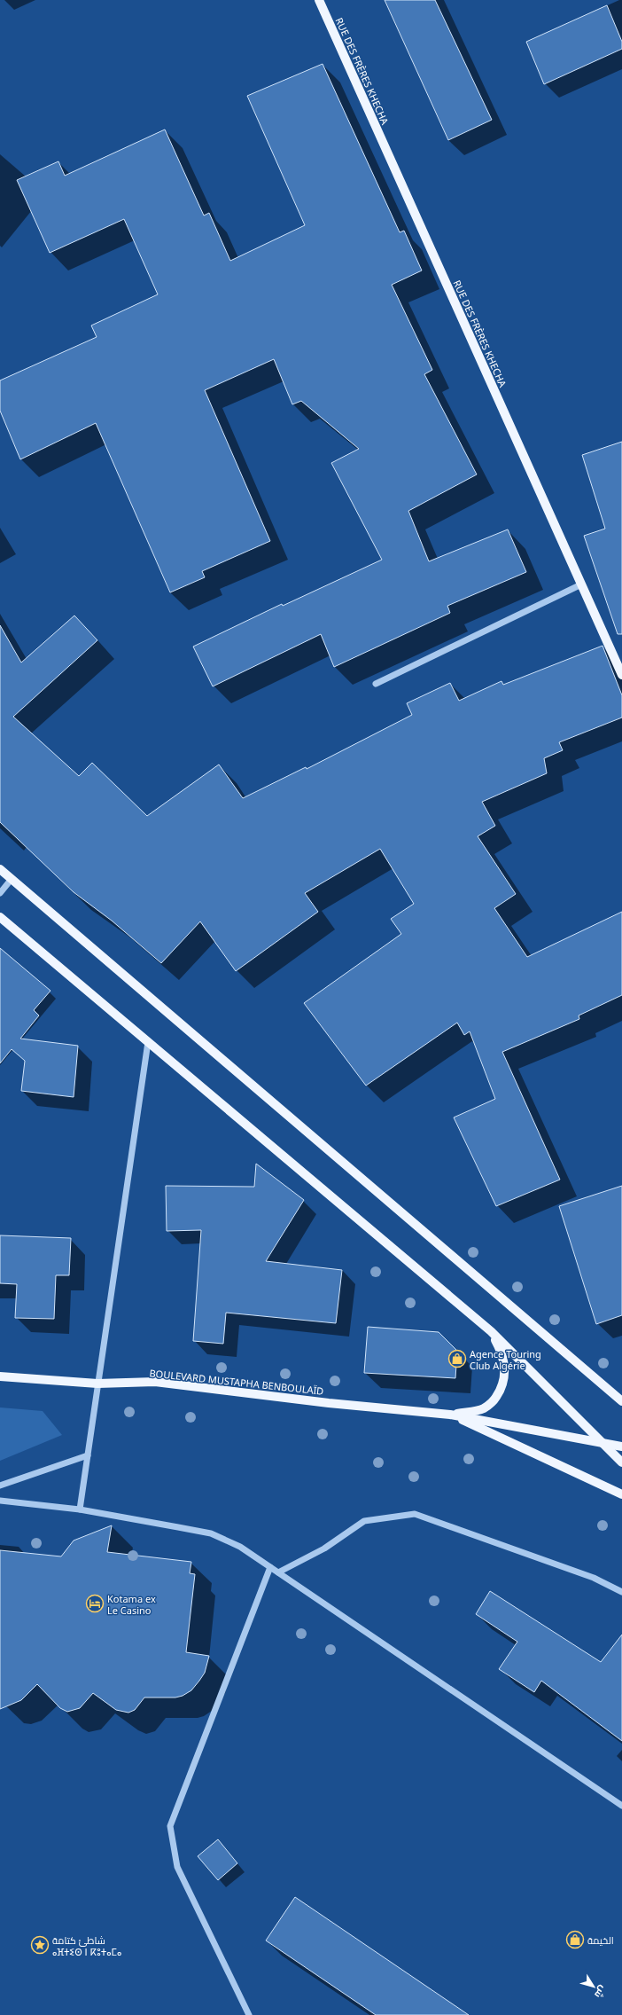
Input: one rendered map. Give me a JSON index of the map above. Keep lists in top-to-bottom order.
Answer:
{
  "streets": {
    "main road": ["RUE DES FRÈRES KHECHA", "BOULEVARD MUSTAPHA BENBOULAÏD"]
  },
  "places": {
    "shop": ["Agence Touring Club Algérie", "الخيمة"],
    "hotel": ["Kotama ex Le Casino"],
    "place": ["شاطئ كتامة ⴰⴼⵜⵉⵙ ⵏ ⴽⵓⵜⴰⵎⴰ"]
  },
  "north": "bottom right"
}
